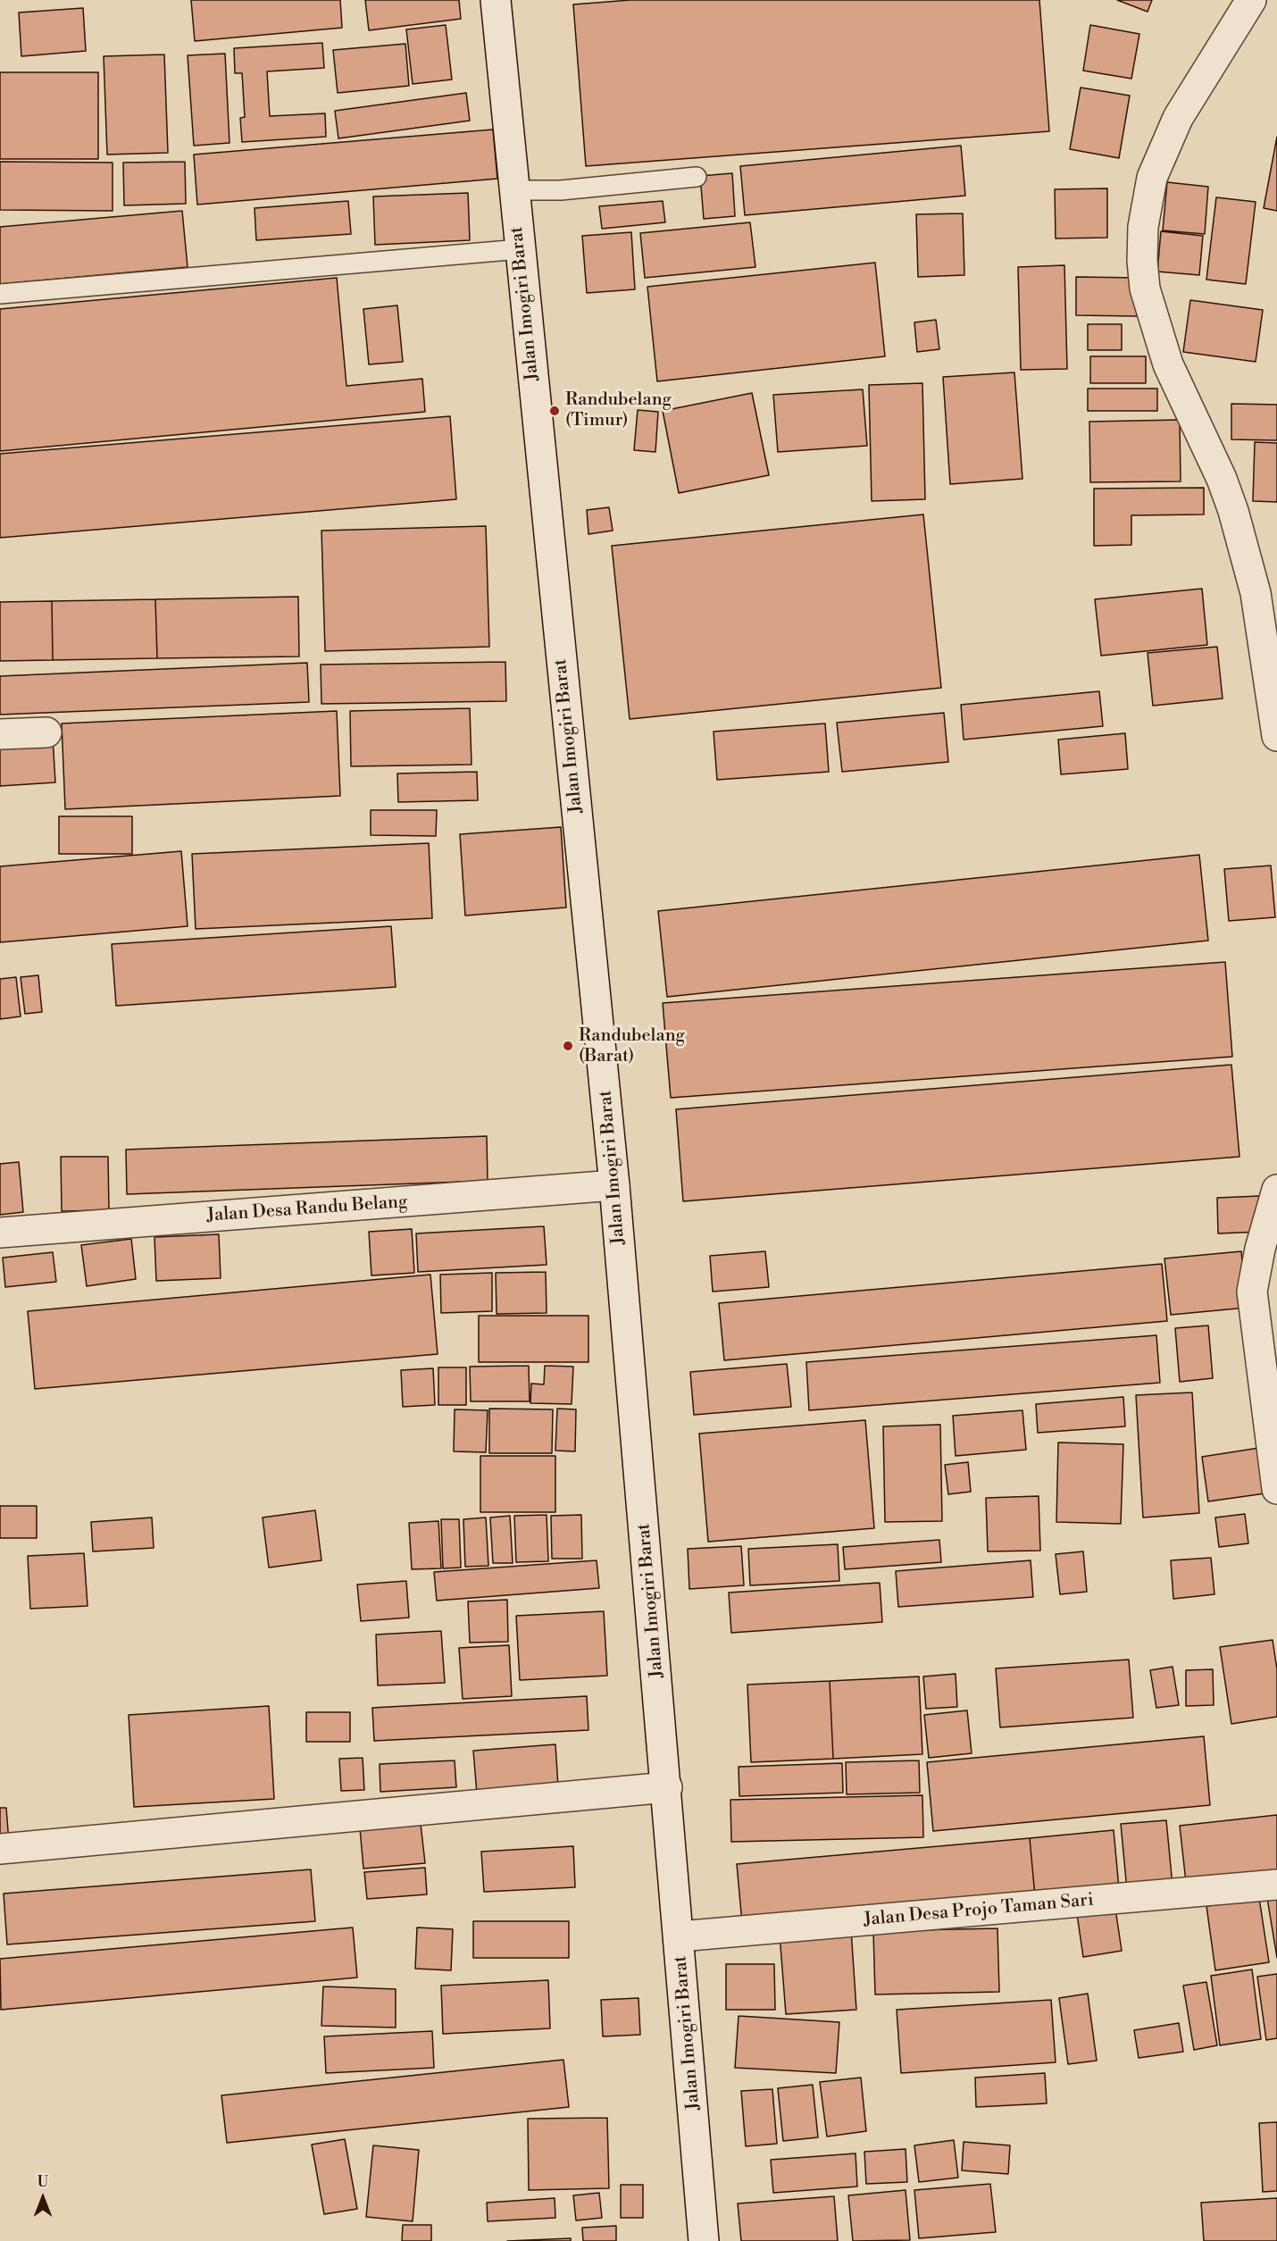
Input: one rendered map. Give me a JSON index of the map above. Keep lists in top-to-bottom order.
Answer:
{
  "streets": {
    "street": ["Jalan Imogiri Barat", "Jalan Desa Randu Belang", "Jalan Desa Projo Taman Sari"]
  },
  "crossings": [
    ["Jalan Imogiri Barat", "Jalan Desa Randu Belang"],
    ["Jalan Imogiri Barat", "Jalan Desa Projo Taman Sari"]
  ],
  "places": ["Randubelang (Timur)", "Randubelang (Barat)"],
  "north": "top"
}
